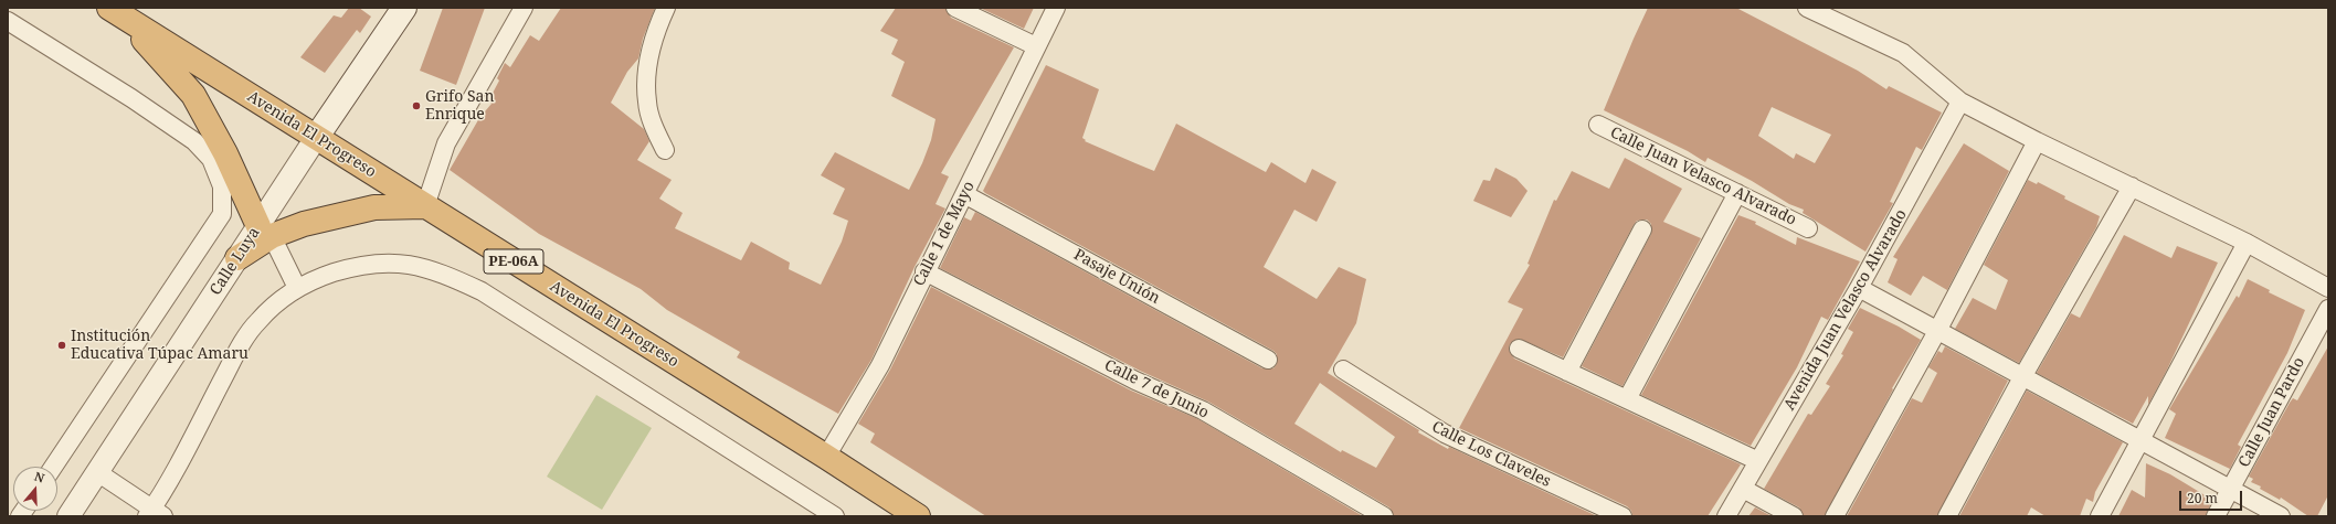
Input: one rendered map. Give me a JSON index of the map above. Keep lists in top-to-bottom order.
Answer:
{
  "streets": {
    "highway": ["Avenida El Progreso", "PE-06A"],
    "main road": ["Calle Luya"],
    "street": [
      "Calle Juan Velasco Alvarado",
      "Calle 1 de Mayo",
      "Pasaje Unión",
      "Avenida Juan Velasco Alvarado",
      "Calle 7 de Junio",
      "Calle Juan Pardo",
      "Calle Los Claveles"
    ]
  },
  "crossings": [
    ["Avenida El Progreso", "Calle 1 de Mayo"],
    ["Avenida El Progreso", "Calle Luya"],
    ["Calle 1 de Mayo", "Pasaje Unión"],
    ["Calle 1 de Mayo", "Calle 7 de Junio"]
  ],
  "places": ["Grifo San Enrique", "Institución Educativa Túpac Amaru"],
  "scale_bar": "20 m",
  "north": "top"
}
